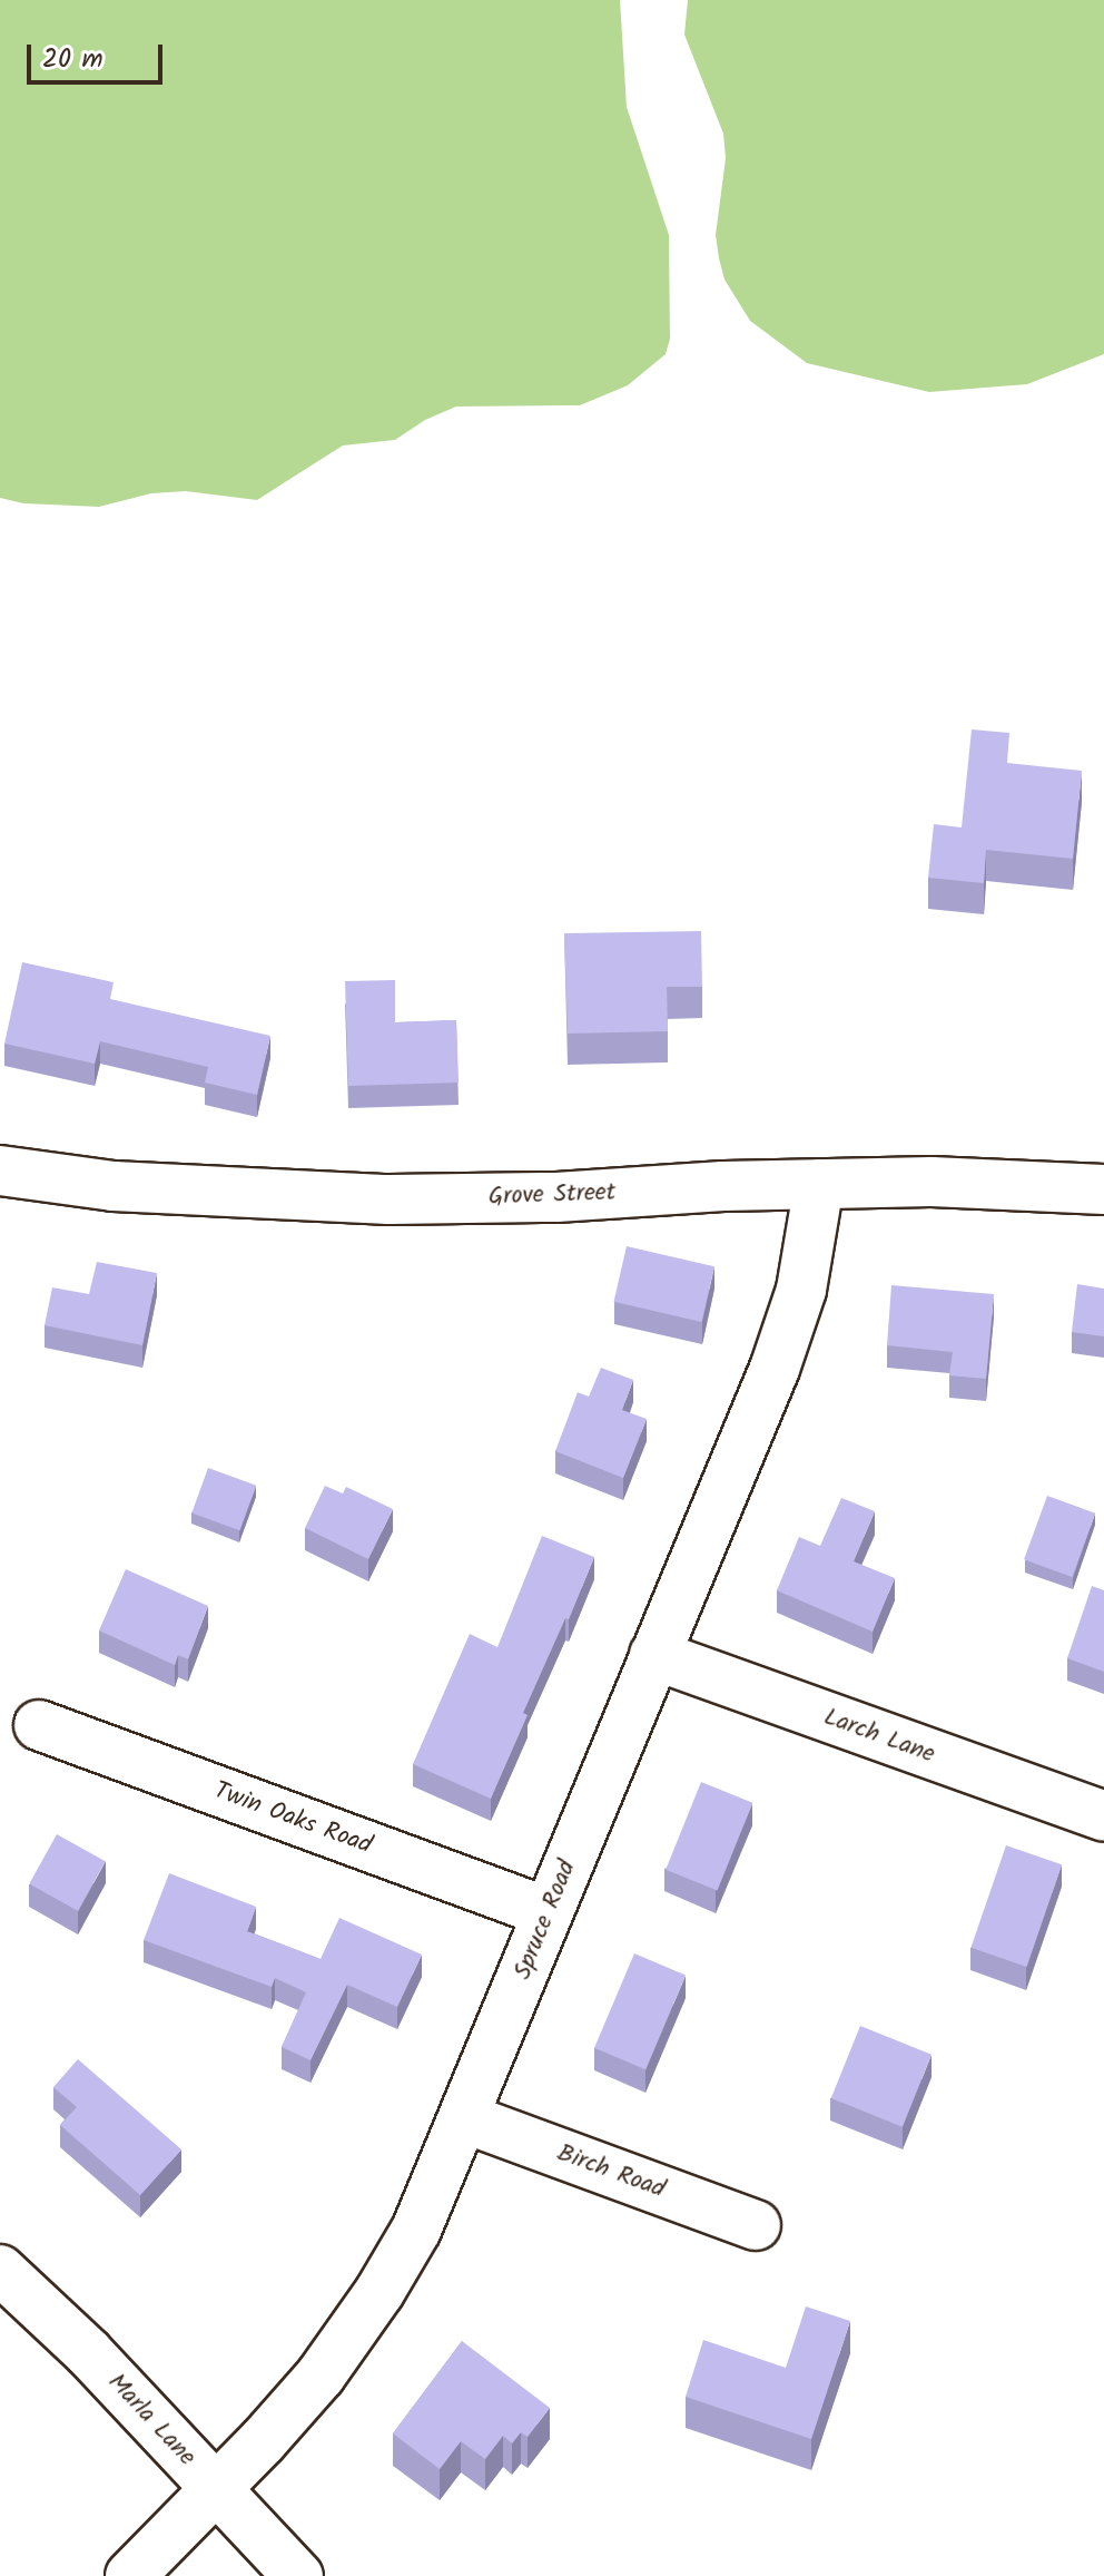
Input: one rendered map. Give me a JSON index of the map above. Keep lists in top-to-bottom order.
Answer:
{
  "streets": {
    "street": [
      "Grove Street",
      "Larch Lane",
      "Twin Oaks Road",
      "Spruce Road",
      "Birch Road",
      "Marla Lane"
    ]
  },
  "crossings": [
    ["Grove Street", "Spruce Road"],
    ["Larch Lane", "Spruce Road"],
    ["Twin Oaks Road", "Spruce Road"],
    ["Spruce Road", "Birch Road"],
    ["Spruce Road", "Marla Lane"]
  ],
  "scale_bar": "20 m"
}
